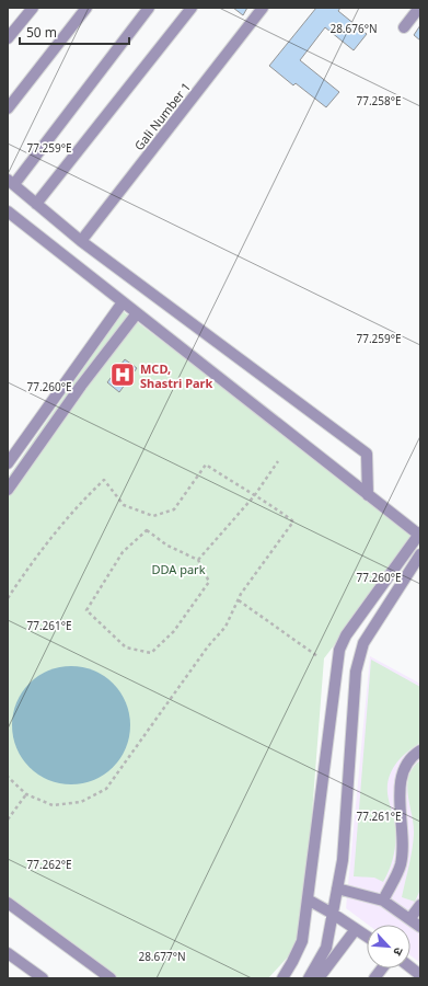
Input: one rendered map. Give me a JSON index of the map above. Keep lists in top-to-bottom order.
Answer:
{
  "streets": {
    "street": ["Gali Number 1"]
  },
  "parks": ["DDA park"],
  "places": {
    "hospital": ["MCD, Shastri Park"]
  },
  "scale_bar": "50 m",
  "north": "bottom right",
  "coordinates": [
    "28.676°N",
    "77.258°E",
    "77.259°E",
    "77.260°E",
    "77.261°E",
    "77.262°E",
    "28.677°N"
  ]
}
